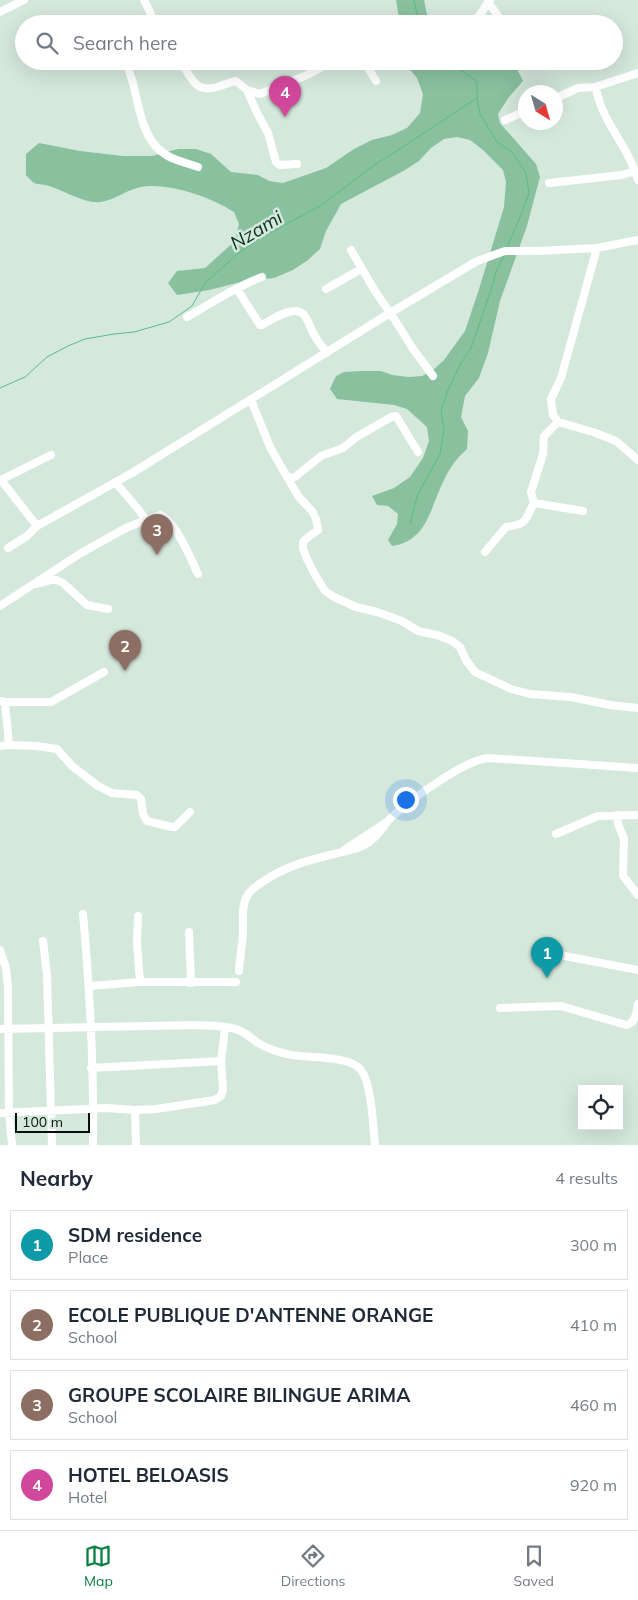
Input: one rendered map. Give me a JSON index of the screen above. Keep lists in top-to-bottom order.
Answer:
{
  "water": ["Nzami"],
  "scale_bar": "100 m",
  "north": "bottom right",
  "page": {
    "search": "Search here",
    "pins": [
      "4",
      "3",
      "2",
      "1"
    ],
    "scale": "100 m",
    "heading": ["Nearby", "4 results"],
    "list": [
      {
        "mark": "1",
        "name": "SDM residence",
        "note": "Place",
        "value": "300 m"
      },
      {
        "mark": "2",
        "name": "ECOLE PUBLIQUE D'ANTENNE ORANGE",
        "note": "School",
        "value": "410 m"
      },
      {
        "mark": "3",
        "name": "GROUPE SCOLAIRE BILINGUE ARIMA",
        "note": "School",
        "value": "460 m"
      },
      {
        "mark": "4",
        "name": "HOTEL BELOASIS",
        "note": "Hotel",
        "value": "920 m"
      }
    ],
    "nav": ["Map", "Directions", "Saved"]
  }
}
